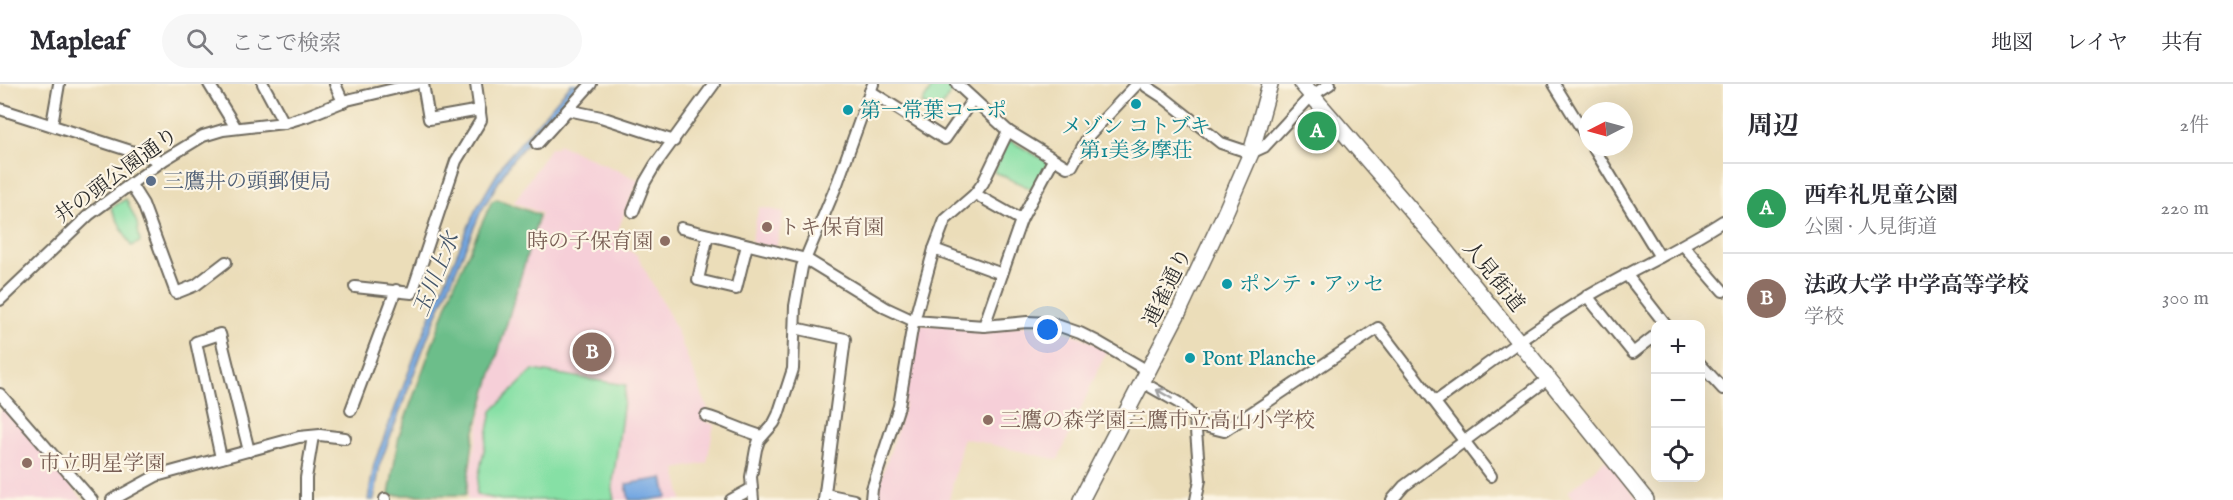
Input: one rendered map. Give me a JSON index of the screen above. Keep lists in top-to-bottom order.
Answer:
{
  "streets": {
    "main road": ["人見街道", "連雀通り"],
    "street": ["井の頭公園通り"]
  },
  "water": ["玉川上水"],
  "places": [
    "メゾン コトブキ 第1美多摩荘",
    "第一常葉コーポ",
    "三鷹井の頭郵便局",
    "トキ保育園",
    "時の子保育園",
    "ポンテ・アッセ",
    "Pont Planche",
    "三鷹の森学園三鷹市立高山小学校",
    "市立明星学園"
  ],
  "north": "left",
  "page": {
    "header": "Mapleaf",
    "search": "ここで検索",
    "nav": ["地図", "レイヤ", "共有"],
    "heading": ["周辺", "2件"],
    "pins": ["A", "B"],
    "list": [
      {
        "mark": "A",
        "name": "西牟礼児童公園",
        "note": "公園 · 人見街道",
        "value": "220 m"
      },
      {
        "mark": "B",
        "name": "法政大学 中学高等学校",
        "note": "学校",
        "value": "300 m"
      }
    ],
    "map_buttons": ["+", "−"]
  }
}
